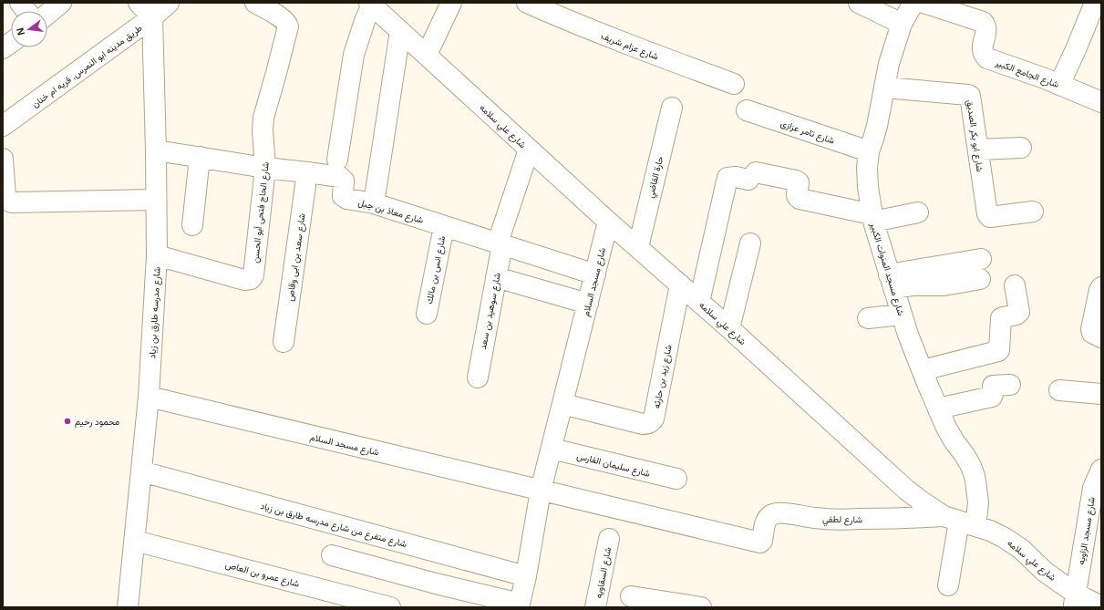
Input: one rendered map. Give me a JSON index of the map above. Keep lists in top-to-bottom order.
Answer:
{
  "streets": {
    "street": [
      "شارع عزام شريف",
      "طريق مدينه ابو النمرس, قريه ام خنان",
      "شارع الجامع الكبير",
      "شارع علي سلامه",
      "شارع تامر عزازى",
      "شارع ابو بكر الصديق",
      "حارة القاضي",
      "شارع معاذ بن جبل",
      "شارع الحاج فتحى أبو الحسن",
      "شارع سعد بن ابى وقاص",
      "شارع مسجد المنوات الكبير",
      "شارع انس بن مالك",
      "شارع مسجد السلام",
      "شارع سوهيد بن سعد",
      "شارع مدرسه طارق بن زياد",
      "شارع زيد بن حارثه",
      "شارع سليمان الفارس",
      "شارع لطفي",
      "شارع متفرع من شارع مدرسه طارق بن زياد",
      "شارع مسجد الزاويه",
      "شارع السقاويه",
      "شارع عمرو بن العاص"
    ]
  },
  "crossings": [
    ["طريق مدينه ابو النمرس, قريه ام خنان", "شارع مدرسه طارق بن زياد"],
    ["شارع علي سلامه", "حارة القاضي"],
    ["شارع علي سلامه", "شارع مسجد المنوات الكبير"],
    ["شارع علي سلامه", "شارع مسجد السلام"],
    ["شارع علي سلامه", "شارع سوهيد بن سعد"],
    ["شارع علي سلامه", "شارع زيد بن حارثه"],
    ["شارع علي سلامه", "شارع لطفي"],
    ["شارع علي سلامه", "شارع مسجد الزاويه"],
    ["شارع تامر عزازى", "شارع مسجد المنوات الكبير"],
    ["شارع ابو بكر الصديق", "شارع مسجد المنوات الكبير"],
    ["شارع معاذ بن جبل", "شارع الحاج فتحى أبو الحسن"],
    ["شارع معاذ بن جبل", "شارع سعد بن ابى وقاص"],
    ["شارع معاذ بن جبل", "شارع انس بن مالك"],
    ["شارع معاذ بن جبل", "شارع مسجد السلام"],
    ["شارع معاذ بن جبل", "شارع سوهيد بن سعد"],
    ["شارع معاذ بن جبل", "شارع مدرسه طارق بن زياد"],
    ["شارع الحاج فتحى أبو الحسن", "شارع مدرسه طارق بن زياد"],
    ["شارع مسجد المنوات الكبير", "شارع لطفي"],
    ["شارع مسجد السلام", "شارع مدرسه طارق بن زياد"],
    ["شارع مسجد السلام", "شارع زيد بن حارثه"],
    ["شارع مسجد السلام", "شارع سليمان الفارس"],
    ["شارع مسجد السلام", "شارع لطفي"],
    ["شارع مسجد السلام", "شارع متفرع من شارع مدرسه طارق بن زياد"],
    ["شارع مدرسه طارق بن زياد", "شارع متفرع من شارع مدرسه طارق بن زياد"],
    ["شارع مدرسه طارق بن زياد", "شارع عمرو بن العاص"]
  ],
  "places": ["محمود رحيم"],
  "north": "left"
}
